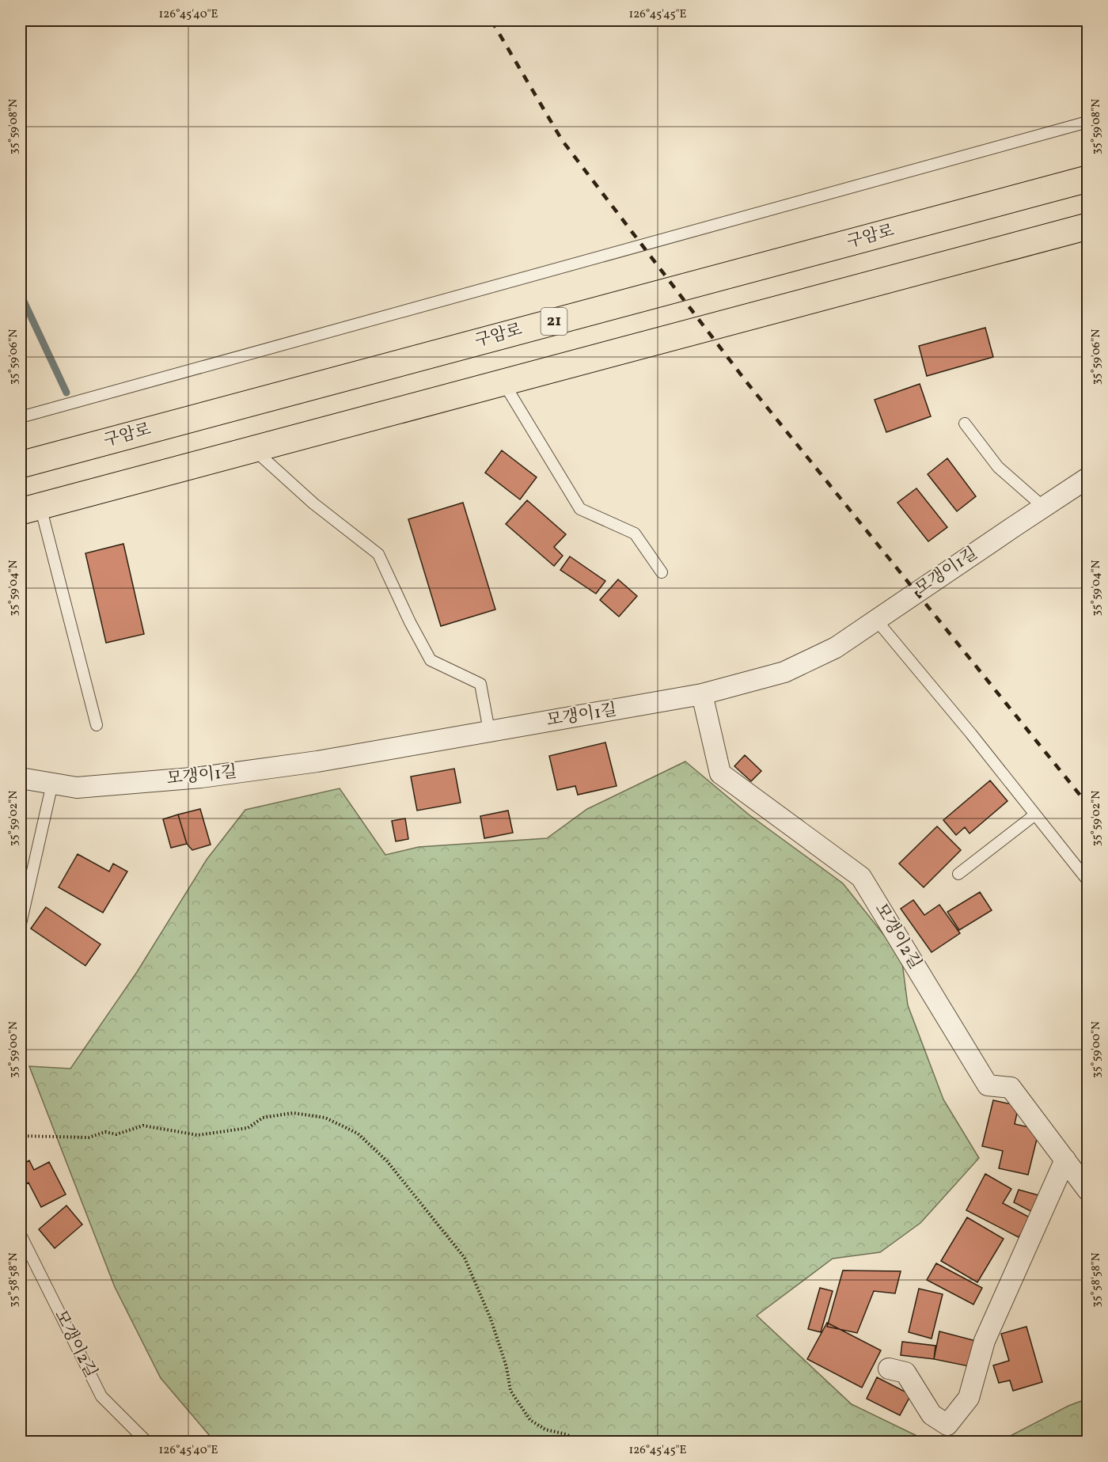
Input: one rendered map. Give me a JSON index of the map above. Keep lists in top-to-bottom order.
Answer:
{
  "streets": {
    "main road": ["구암로", "21"],
    "street": ["모갱이1길", "모갱이2길"]
  },
  "crossings": [
    ["모갱이1길", "모갱이2길"]
  ],
  "coordinates": [
    "126°45'40\"E",
    "126°45'45\"E",
    "35°59'08\"N",
    "35°59'06\"N",
    "35°59'04\"N",
    "35°59'02\"N",
    "35°59'00\"N",
    "35°58'58\"N"
  ]
}
